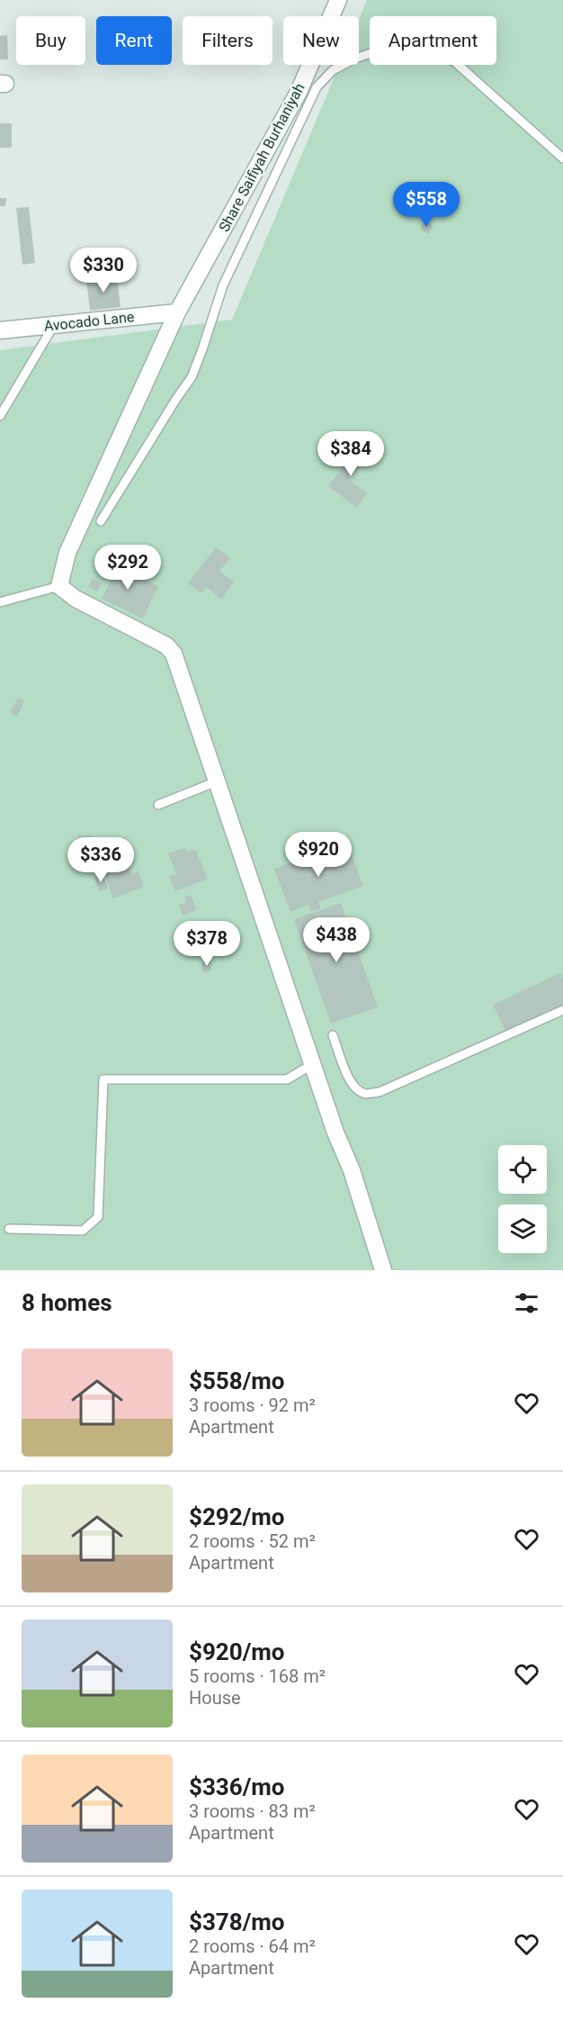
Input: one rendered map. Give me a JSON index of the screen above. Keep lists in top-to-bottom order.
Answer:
{
  "streets": {
    "street": ["Share Saifiyah Burhaniyah", "Avocado Lane"]
  },
  "crossings": [
    ["Share Saifiyah Burhaniyah", "Avocado Lane"]
  ],
  "page": {
    "chip": [
      "Buy",
      "Rent",
      "Filters",
      "New",
      "Apartment"
    ],
    "price": [
      "$558",
      "$330",
      "$384",
      "$292",
      "$920",
      "$336",
      "$438",
      "$378"
    ],
    "heading": "8 homes",
    "list": [
      {
        "name": "$558/mo",
        "note": "3 rooms · 92 m² · Apartment"
      },
      {
        "name": "$292/mo",
        "note": "2 rooms · 52 m² · Apartment"
      },
      {
        "name": "$920/mo",
        "note": "5 rooms · 168 m² · House"
      },
      {
        "name": "$336/mo",
        "note": "3 rooms · 83 m² · Apartment"
      },
      {
        "name": "$378/mo",
        "note": "2 rooms · 64 m² · Apartment"
      }
    ]
  }
}
